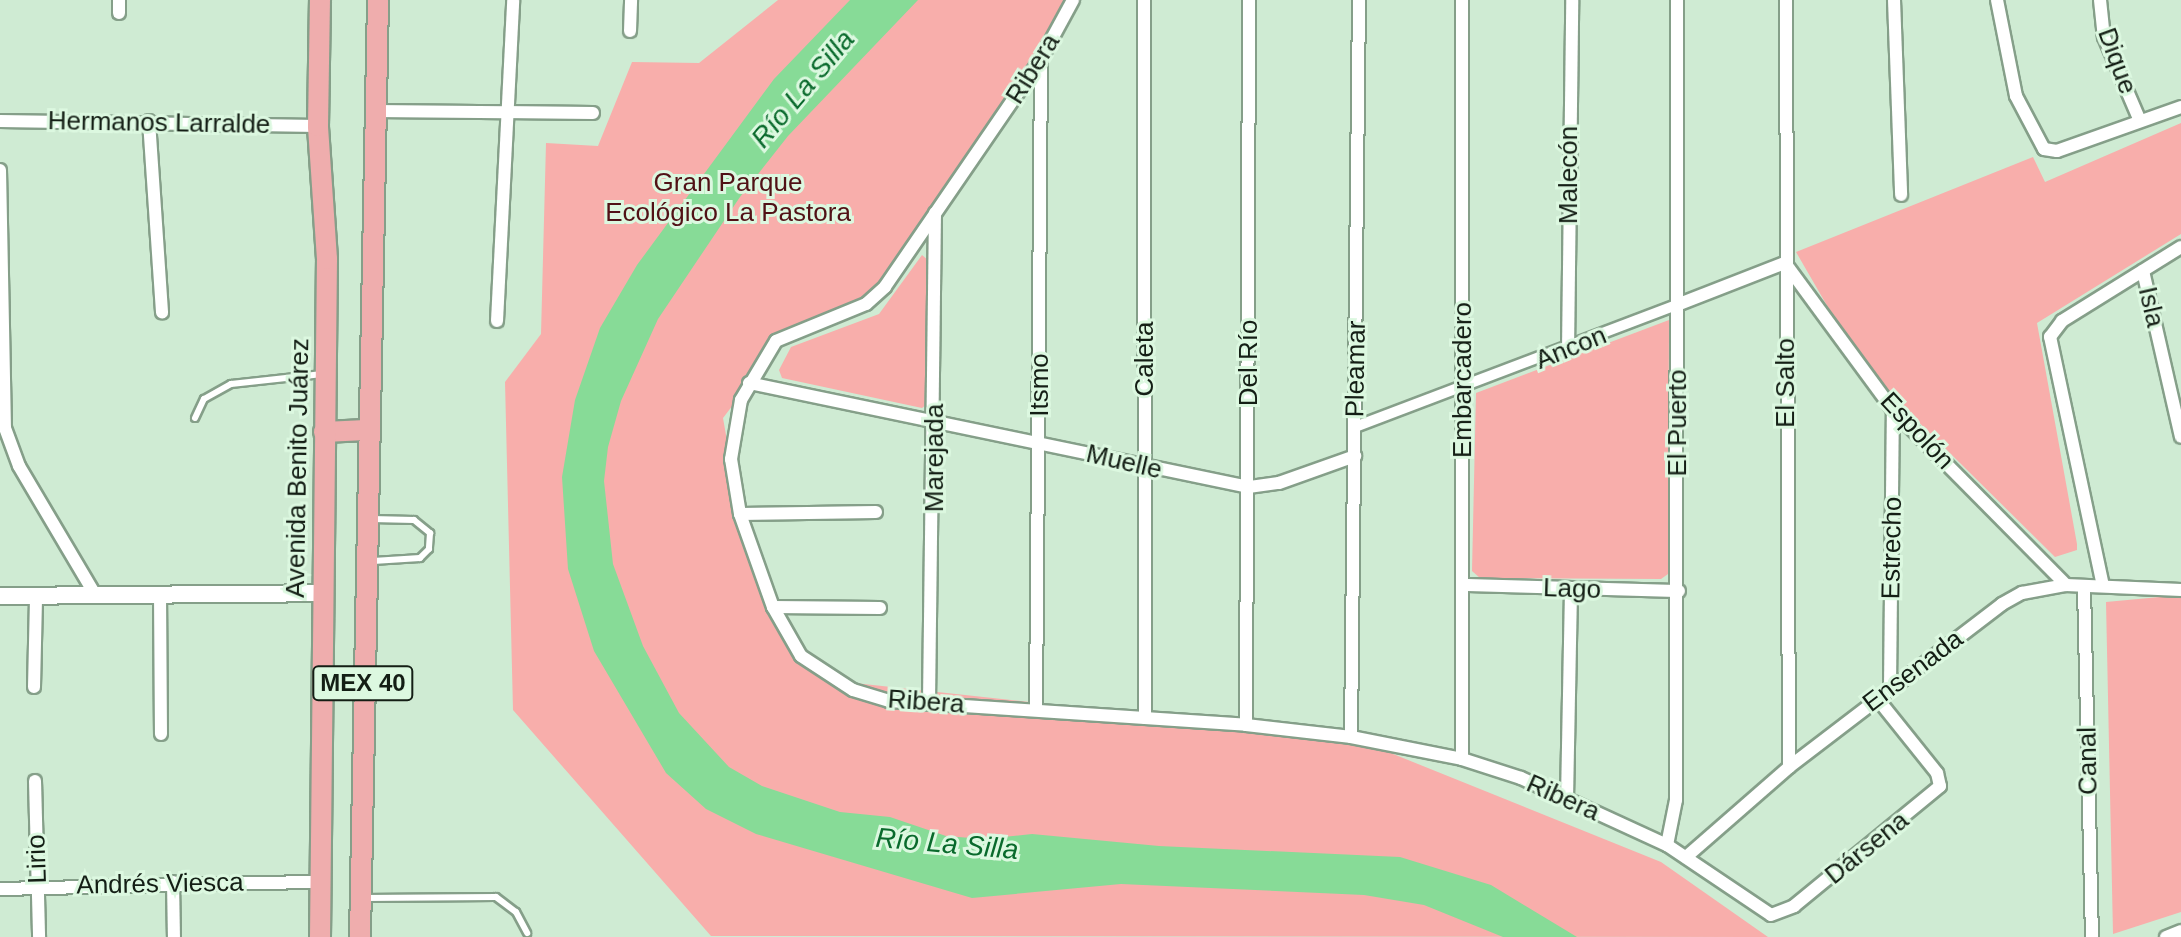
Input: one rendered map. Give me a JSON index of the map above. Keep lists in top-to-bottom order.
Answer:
{
  "streets": {
    "main road": ["Avenida Benito Juárez", "MEX 40"],
    "street": [
      "Dique",
      "Ribera",
      "Hermanos Larralde",
      "Malecón",
      "Isla",
      "Ancon",
      "Caleta",
      "Del Río",
      "Pleamar",
      "Embarcadero",
      "El Salto",
      "Itsmo",
      "El Puerto",
      "Espolón",
      "Marejada",
      "Muelle",
      "Estrecho",
      "Lago",
      "Ensenada",
      "Canal",
      "Dársena",
      "Lirio",
      "Andrés Viesca"
    ]
  },
  "crossings": [
    ["Ribera", "Caleta"],
    ["Ribera", "Del Río"],
    ["Ribera", "Pleamar"],
    ["Ribera", "Embarcadero"],
    ["Ribera", "Itsmo"],
    ["Ribera", "El Puerto"],
    ["Ribera", "Marejada"],
    ["Ribera", "Muelle"],
    ["Ribera", "Ensenada"],
    ["Ribera", "Dársena"],
    ["Hermanos Larralde", "Avenida Benito Juárez"],
    ["Malecón", "Ancon"],
    ["Ancon", "Pleamar"],
    ["Ancon", "Embarcadero"],
    ["Ancon", "El Salto"],
    ["Ancon", "El Puerto"],
    ["Ancon", "Espolón"],
    ["Caleta", "Muelle"],
    ["Del Río", "Muelle"],
    ["Pleamar", "Muelle"],
    ["Embarcadero", "Lago"],
    ["El Salto", "Espolón"],
    ["El Salto", "Ensenada"],
    ["Itsmo", "Muelle"],
    ["El Puerto", "Lago"],
    ["Espolón", "Estrecho"],
    ["Espolón", "Ensenada"],
    ["Marejada", "Muelle"],
    ["Avenida Benito Juárez", "Andrés Viesca"],
    ["Estrecho", "Ensenada"],
    ["Ensenada", "Canal"],
    ["Ensenada", "Dársena"],
    ["Lirio", "Andrés Viesca"]
  ],
  "water": ["Río La Silla"],
  "parks": ["Gran Parque Ecológico La Pastora"]
}
